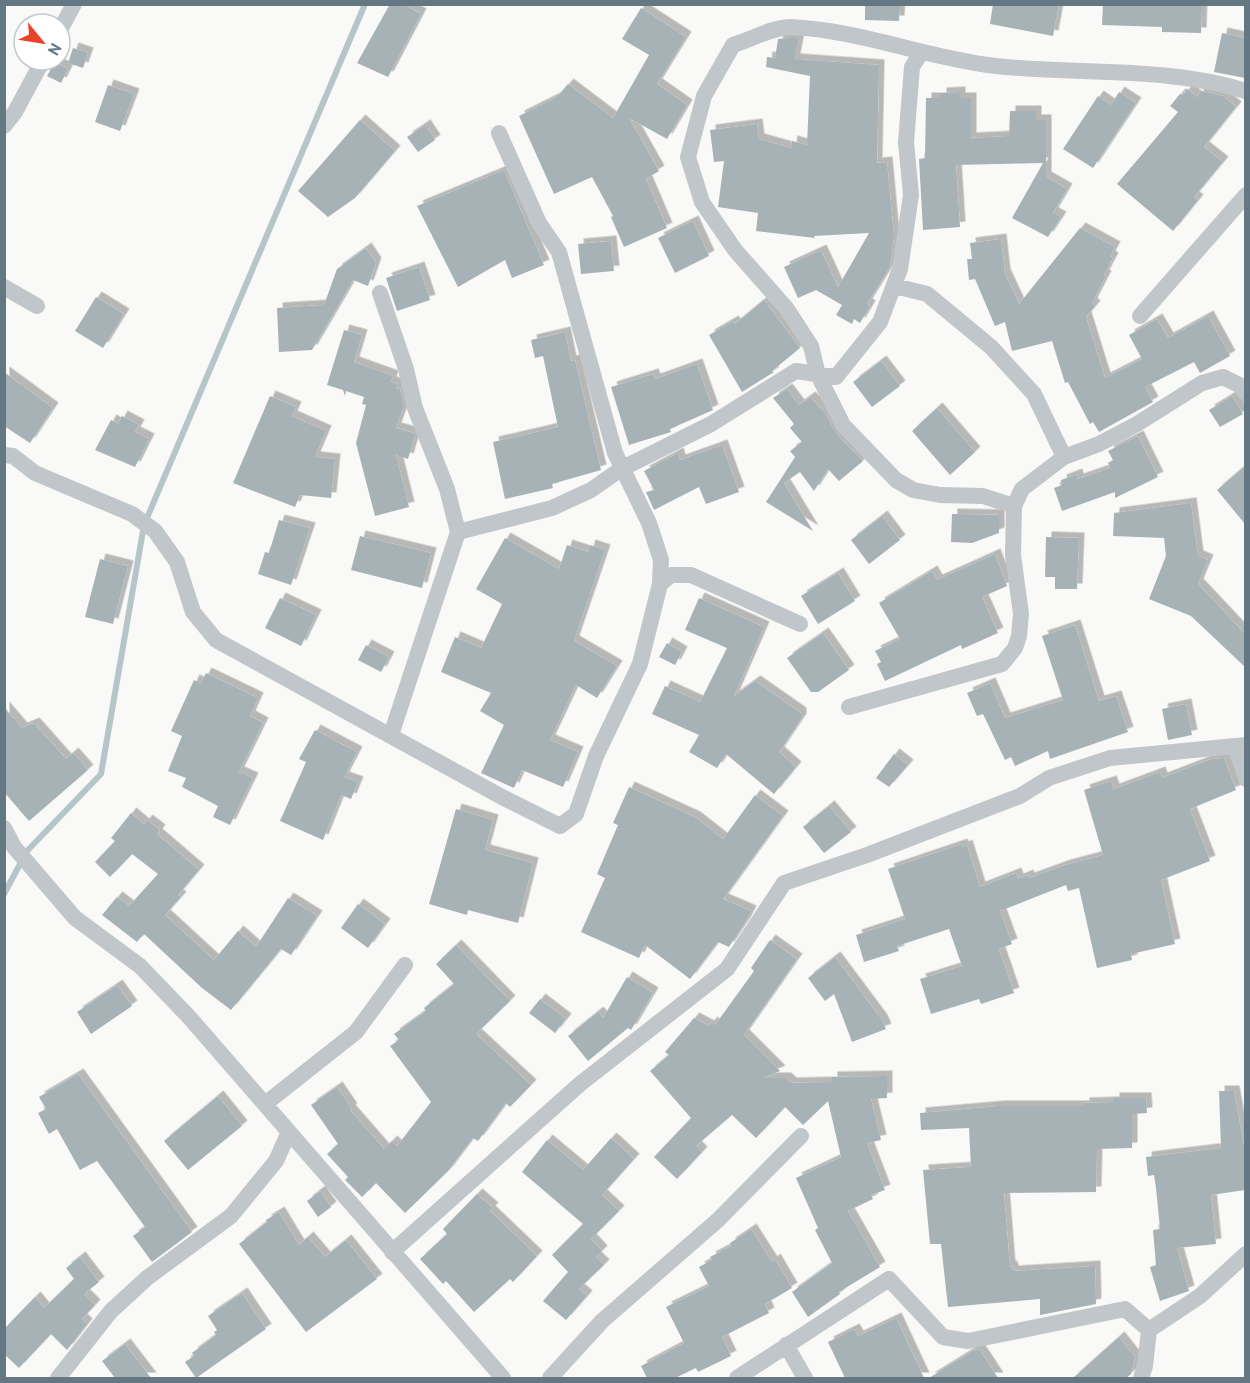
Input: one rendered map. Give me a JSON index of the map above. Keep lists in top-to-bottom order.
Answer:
{
  "north": "bottom right"
}
